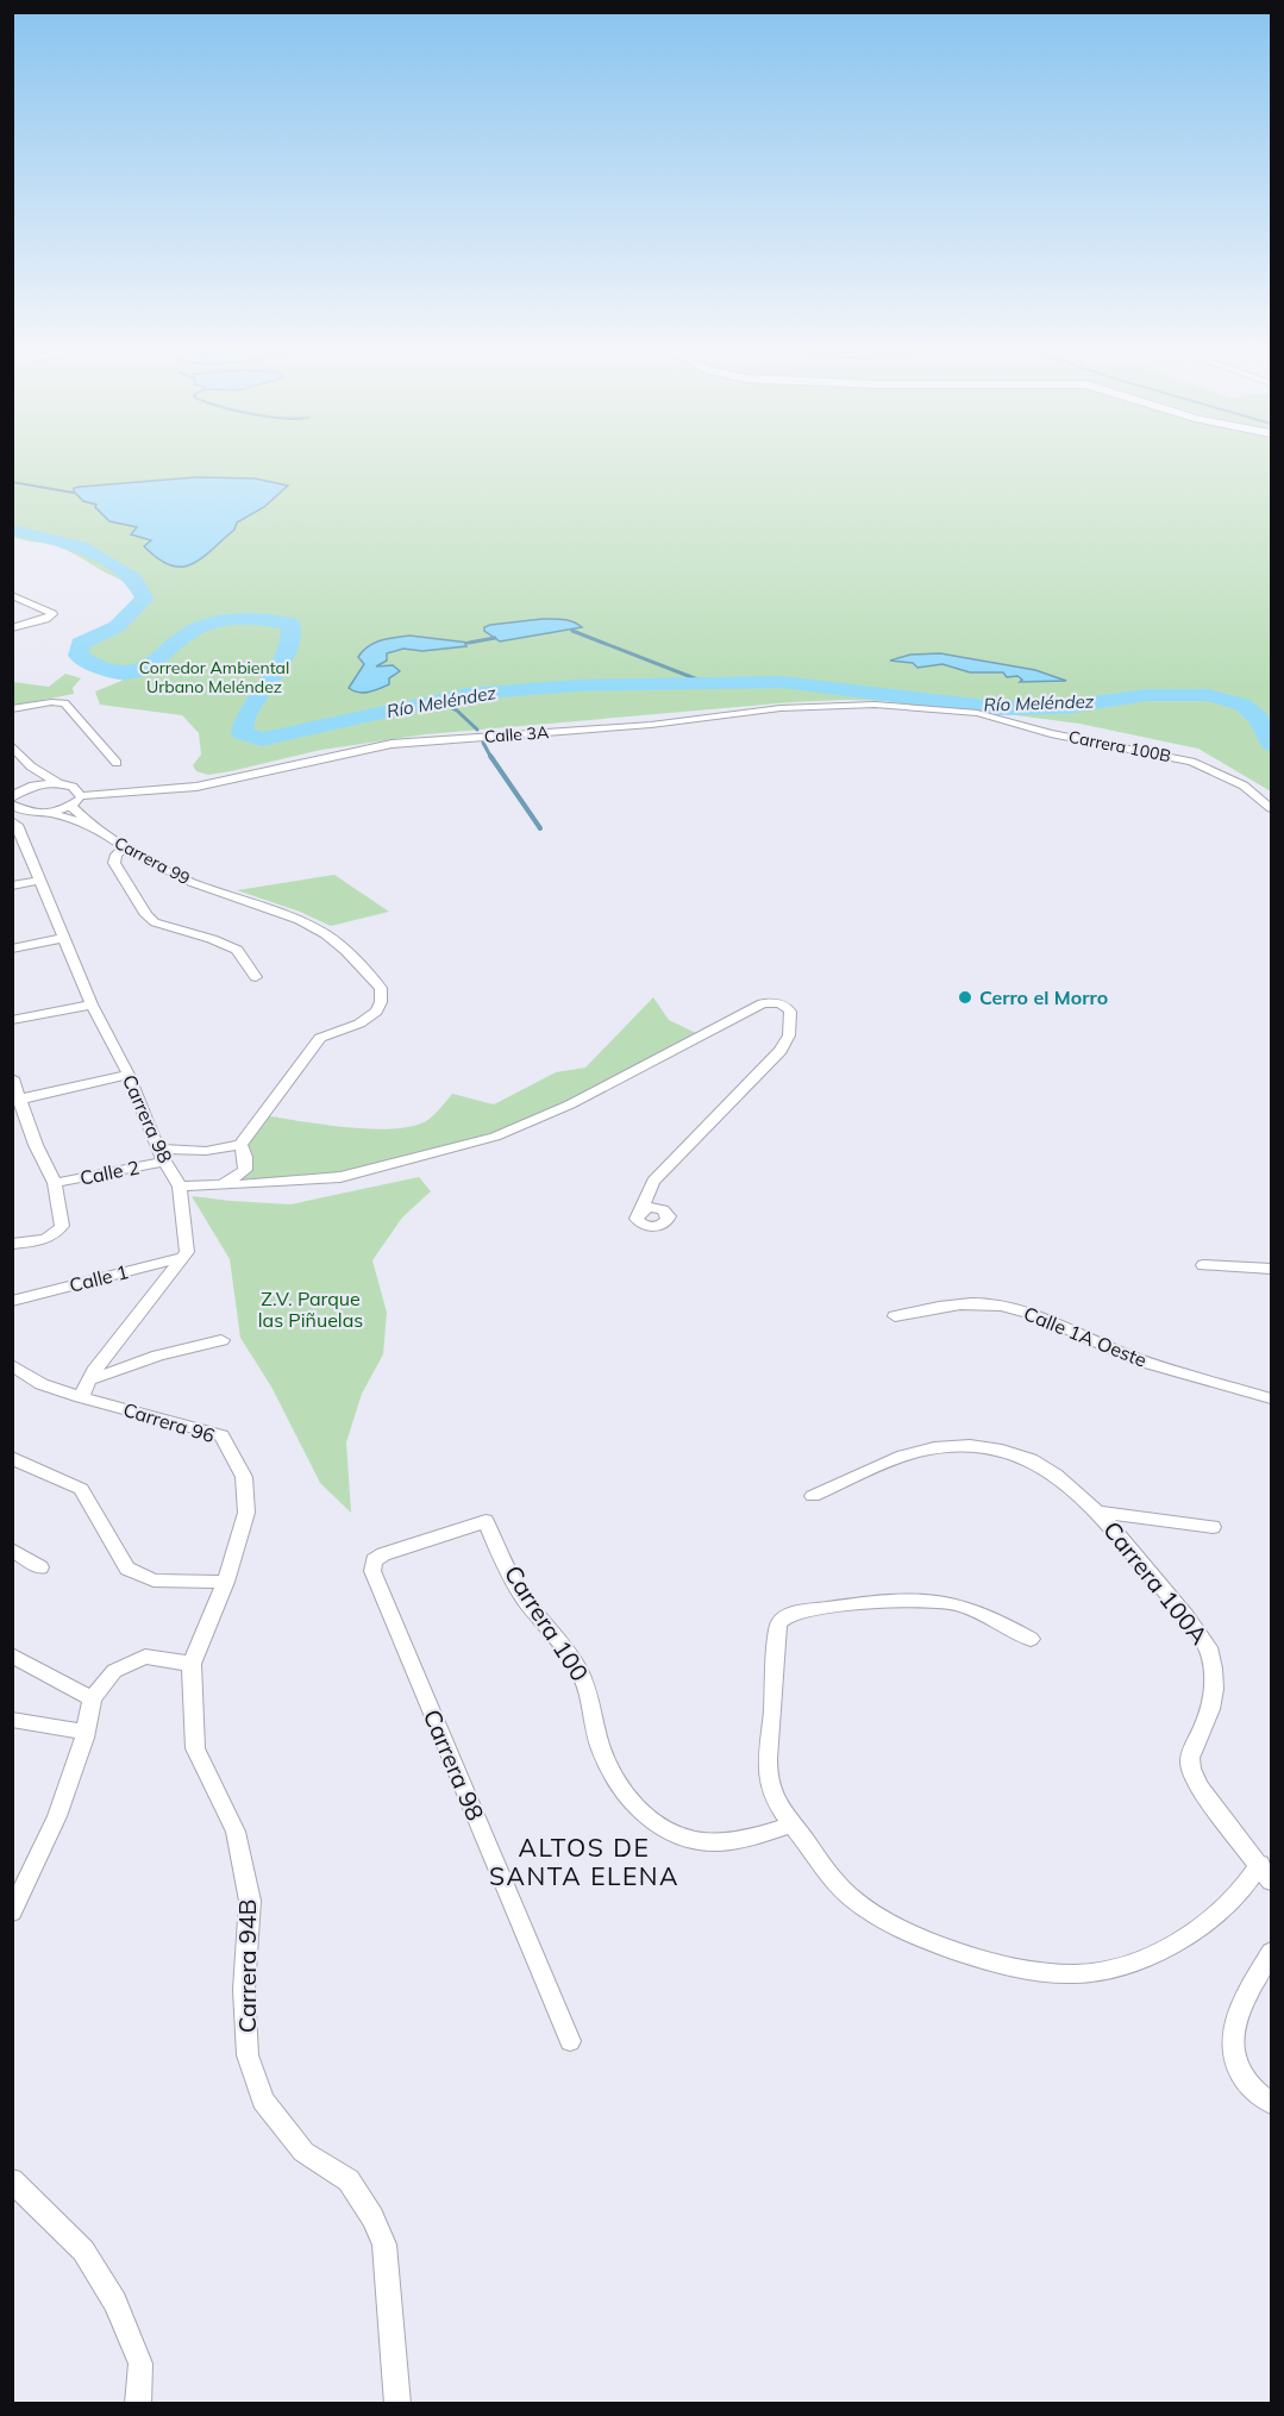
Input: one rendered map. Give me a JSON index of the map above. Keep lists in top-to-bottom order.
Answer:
{
  "streets": {
    "street": [
      "Calle 3A",
      "Carrera 100B",
      "Carrera 99",
      "Carrera 98",
      "Calle 2",
      "Calle 1",
      "Calle 1A Oeste",
      "Carrera 96",
      "Carrera 100A",
      "Carrera 100",
      "Carrera 94B"
    ]
  },
  "crossings": [
    ["Calle 3A", "Carrera 100B"],
    ["Carrera 98", "Calle 2"],
    ["Carrera 98", "Calle 1"],
    ["Carrera 98", "Carrera 100"],
    ["Carrera 96", "Carrera 94B"]
  ],
  "districts": ["ALTOS DE SANTA ELENA"],
  "water": ["Río Meléndez"],
  "parks": ["Corredor Ambiental Urbano Meléndez", "Z.V. Parque las Piñuelas"],
  "places": ["Cerro el Morro"]
}
